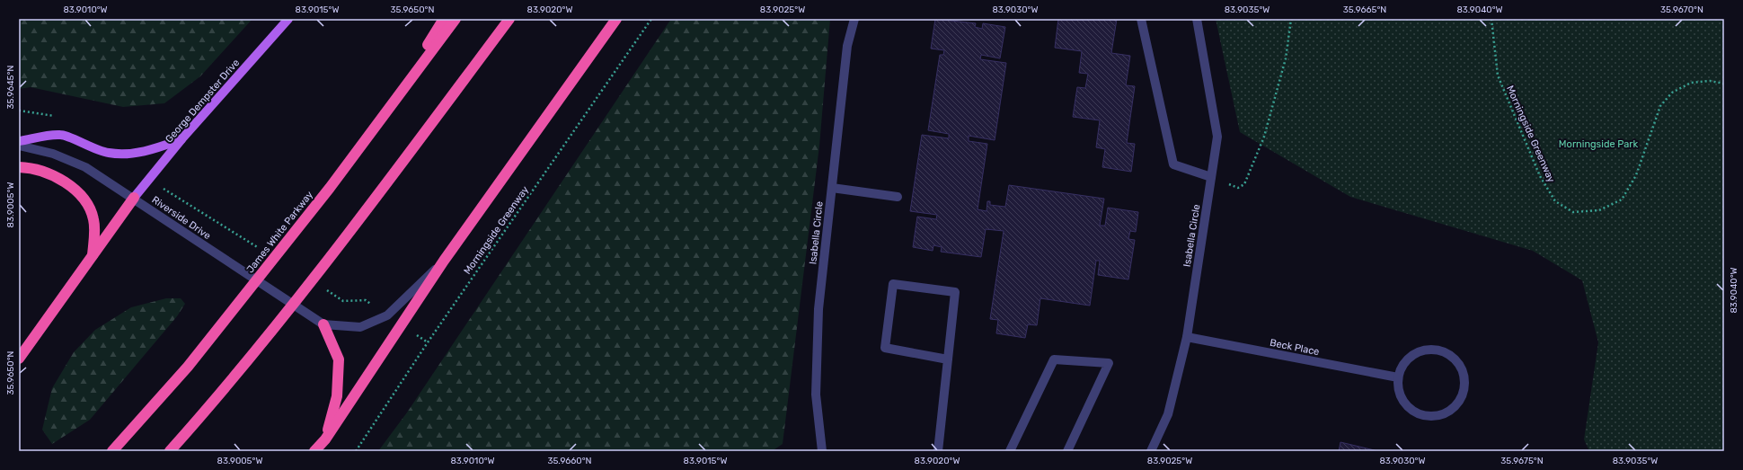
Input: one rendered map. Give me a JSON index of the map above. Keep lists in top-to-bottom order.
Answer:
{
  "streets": {
    "highway": ["James White Parkway"],
    "main road": ["George Dempster Drive"],
    "street": ["Riverside Drive", "Isabella Circle", "Beck Place"],
    "path": ["Morningside Greenway"]
  },
  "crossings": [
    ["George Dempster Drive", "Riverside Drive"],
    ["Isabella Circle", "Beck Place"]
  ],
  "parks": ["Morningside Park"],
  "coordinates": [
    "83.9010°W",
    "83.9015°W",
    "35.9650°N",
    "83.9020°W",
    "83.9025°W",
    "83.9030°W",
    "83.9035°W",
    "35.9665°N",
    "83.9040°W",
    "35.9670°N",
    "35.9645°N",
    "83.9005°W",
    "35.9660°N",
    "35.9675°N"
  ]
}
